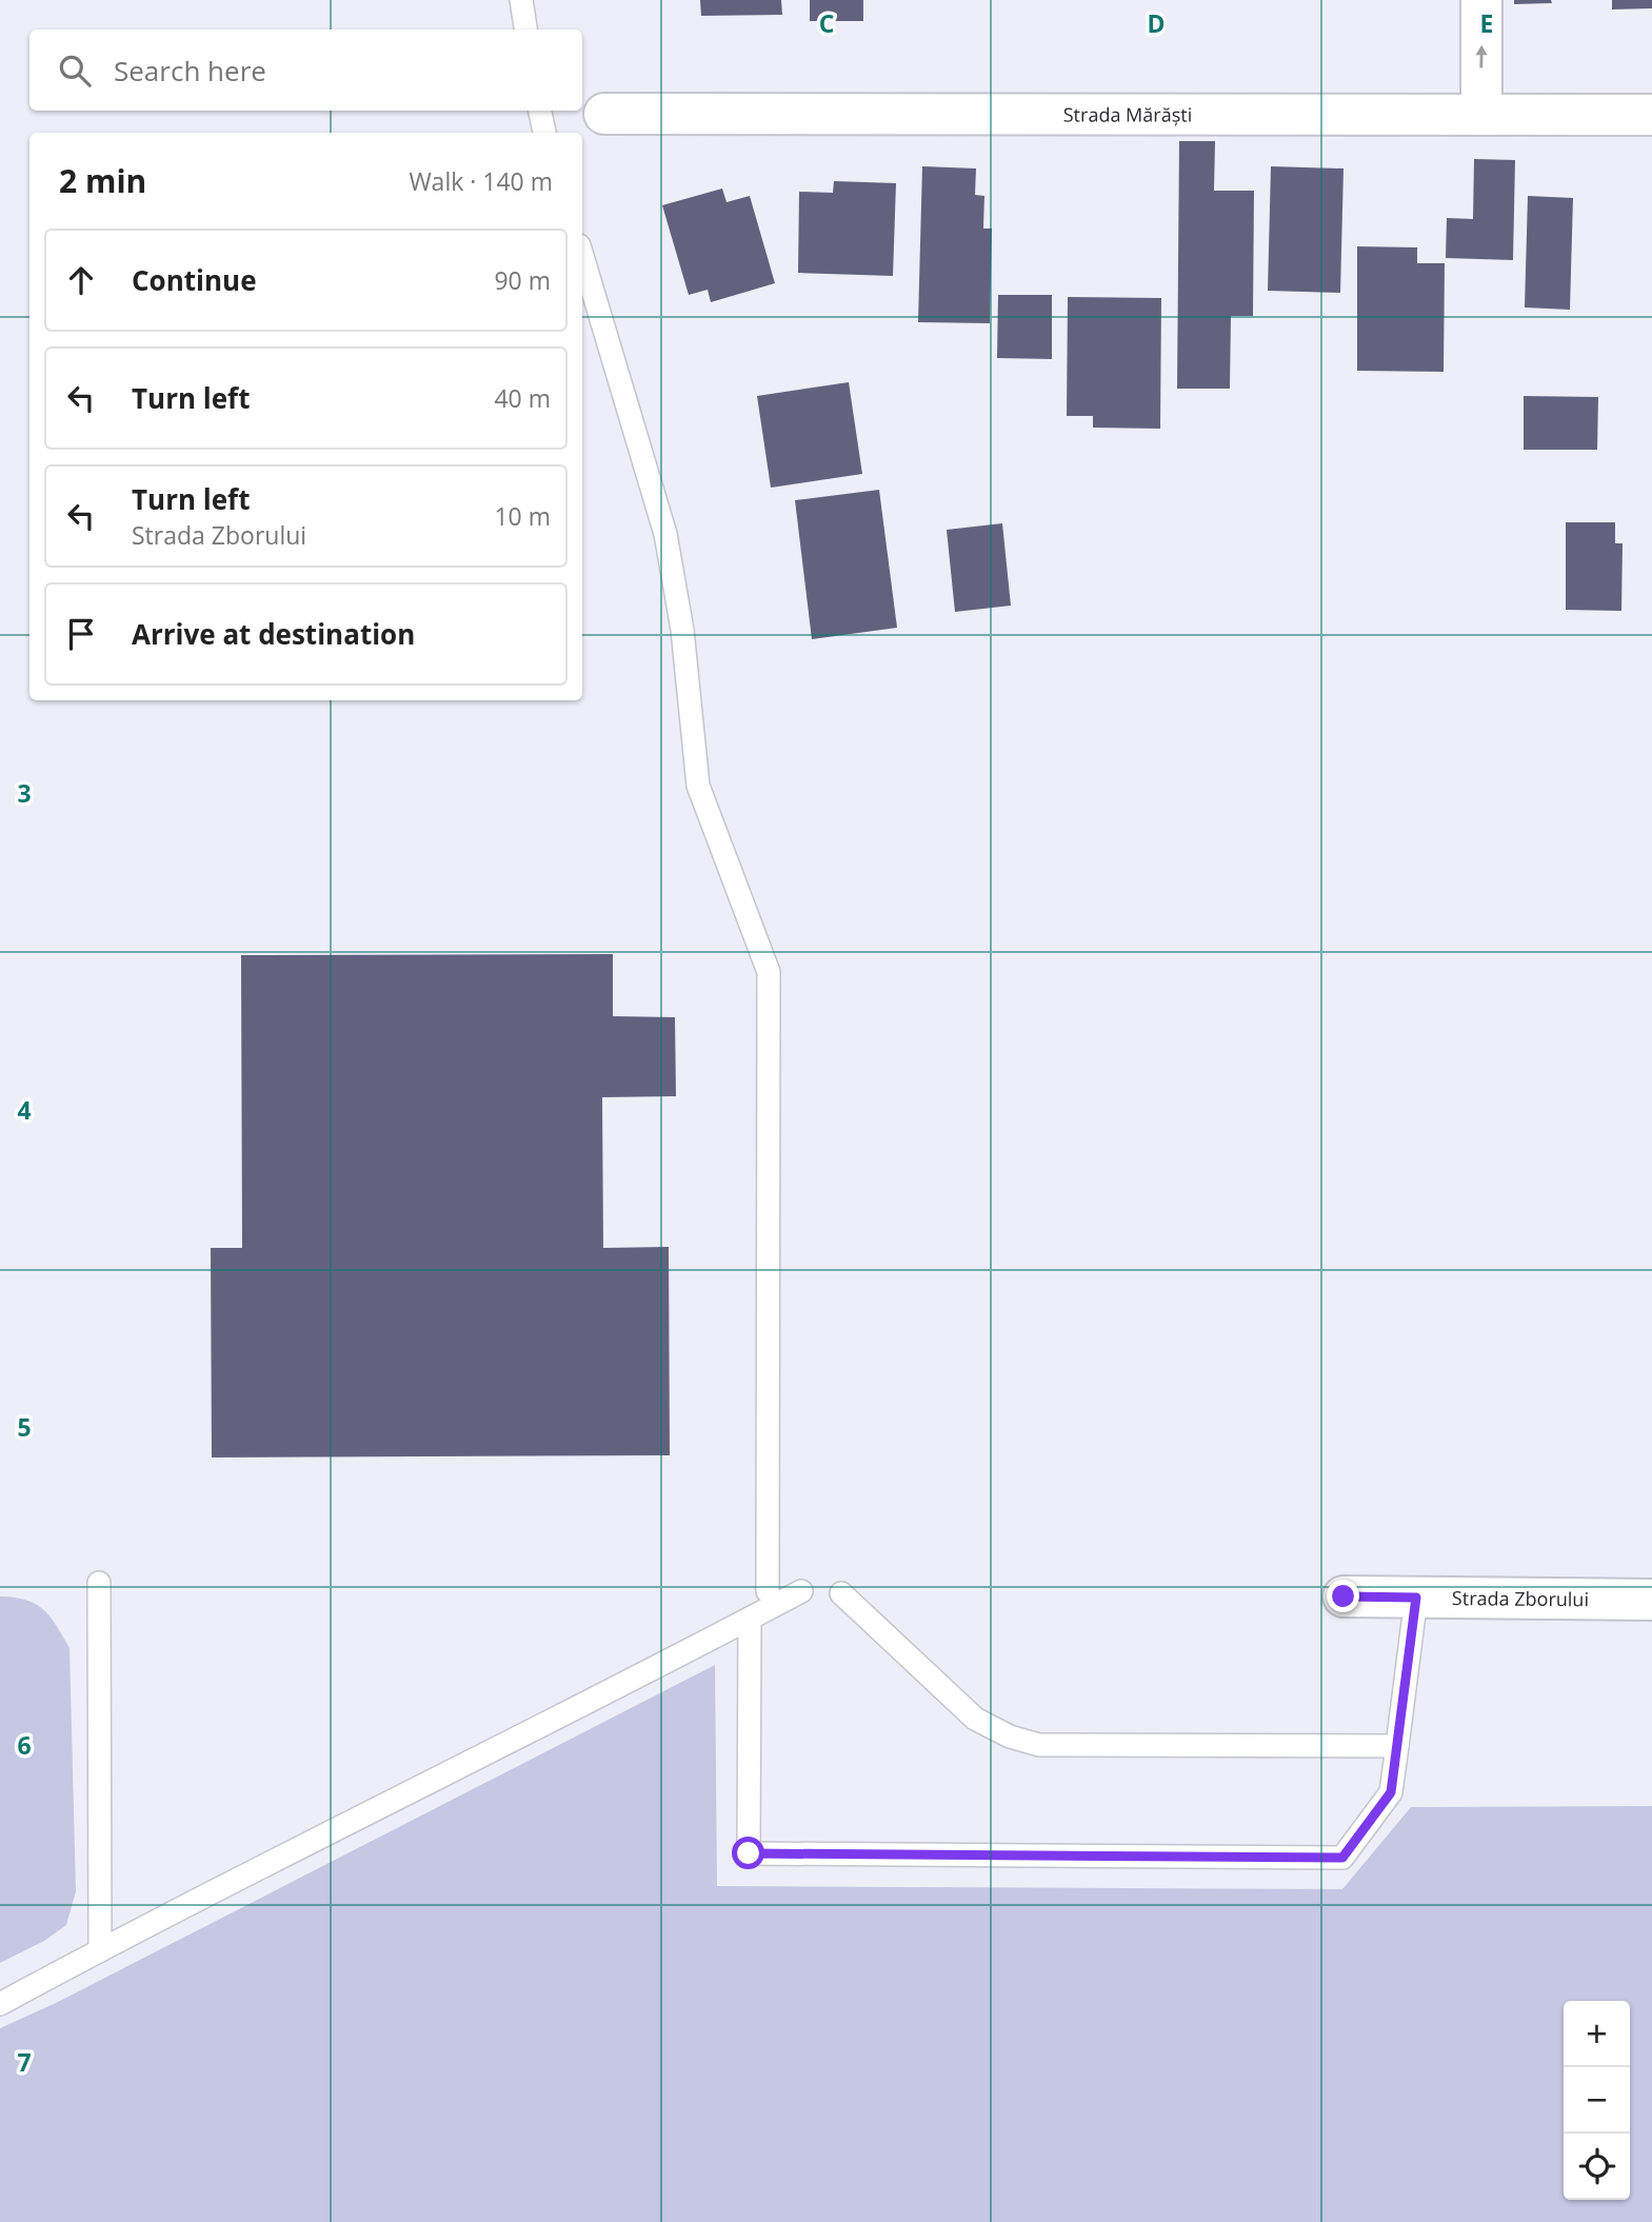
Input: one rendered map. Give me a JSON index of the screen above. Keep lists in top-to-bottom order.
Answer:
{
  "streets": {
    "street": ["Strada Mărăști", "Strada Zborului"]
  },
  "page": {
    "search": "Search here",
    "heading": ["2 min", "Walk · 140 m"],
    "list": [
      ["Continue", "90 m"],
      ["Turn left", "40 m"],
      ["Turn left", "Strada Zborului", "10 m"],
      "Arrive at destination"
    ],
    "map_buttons": ["+", "−"]
  },
  "grid": {
    "columns": ["C", "D", "E"],
    "rows": [
      "3",
      "4",
      "5",
      "6",
      "7"
    ]
  }
}
